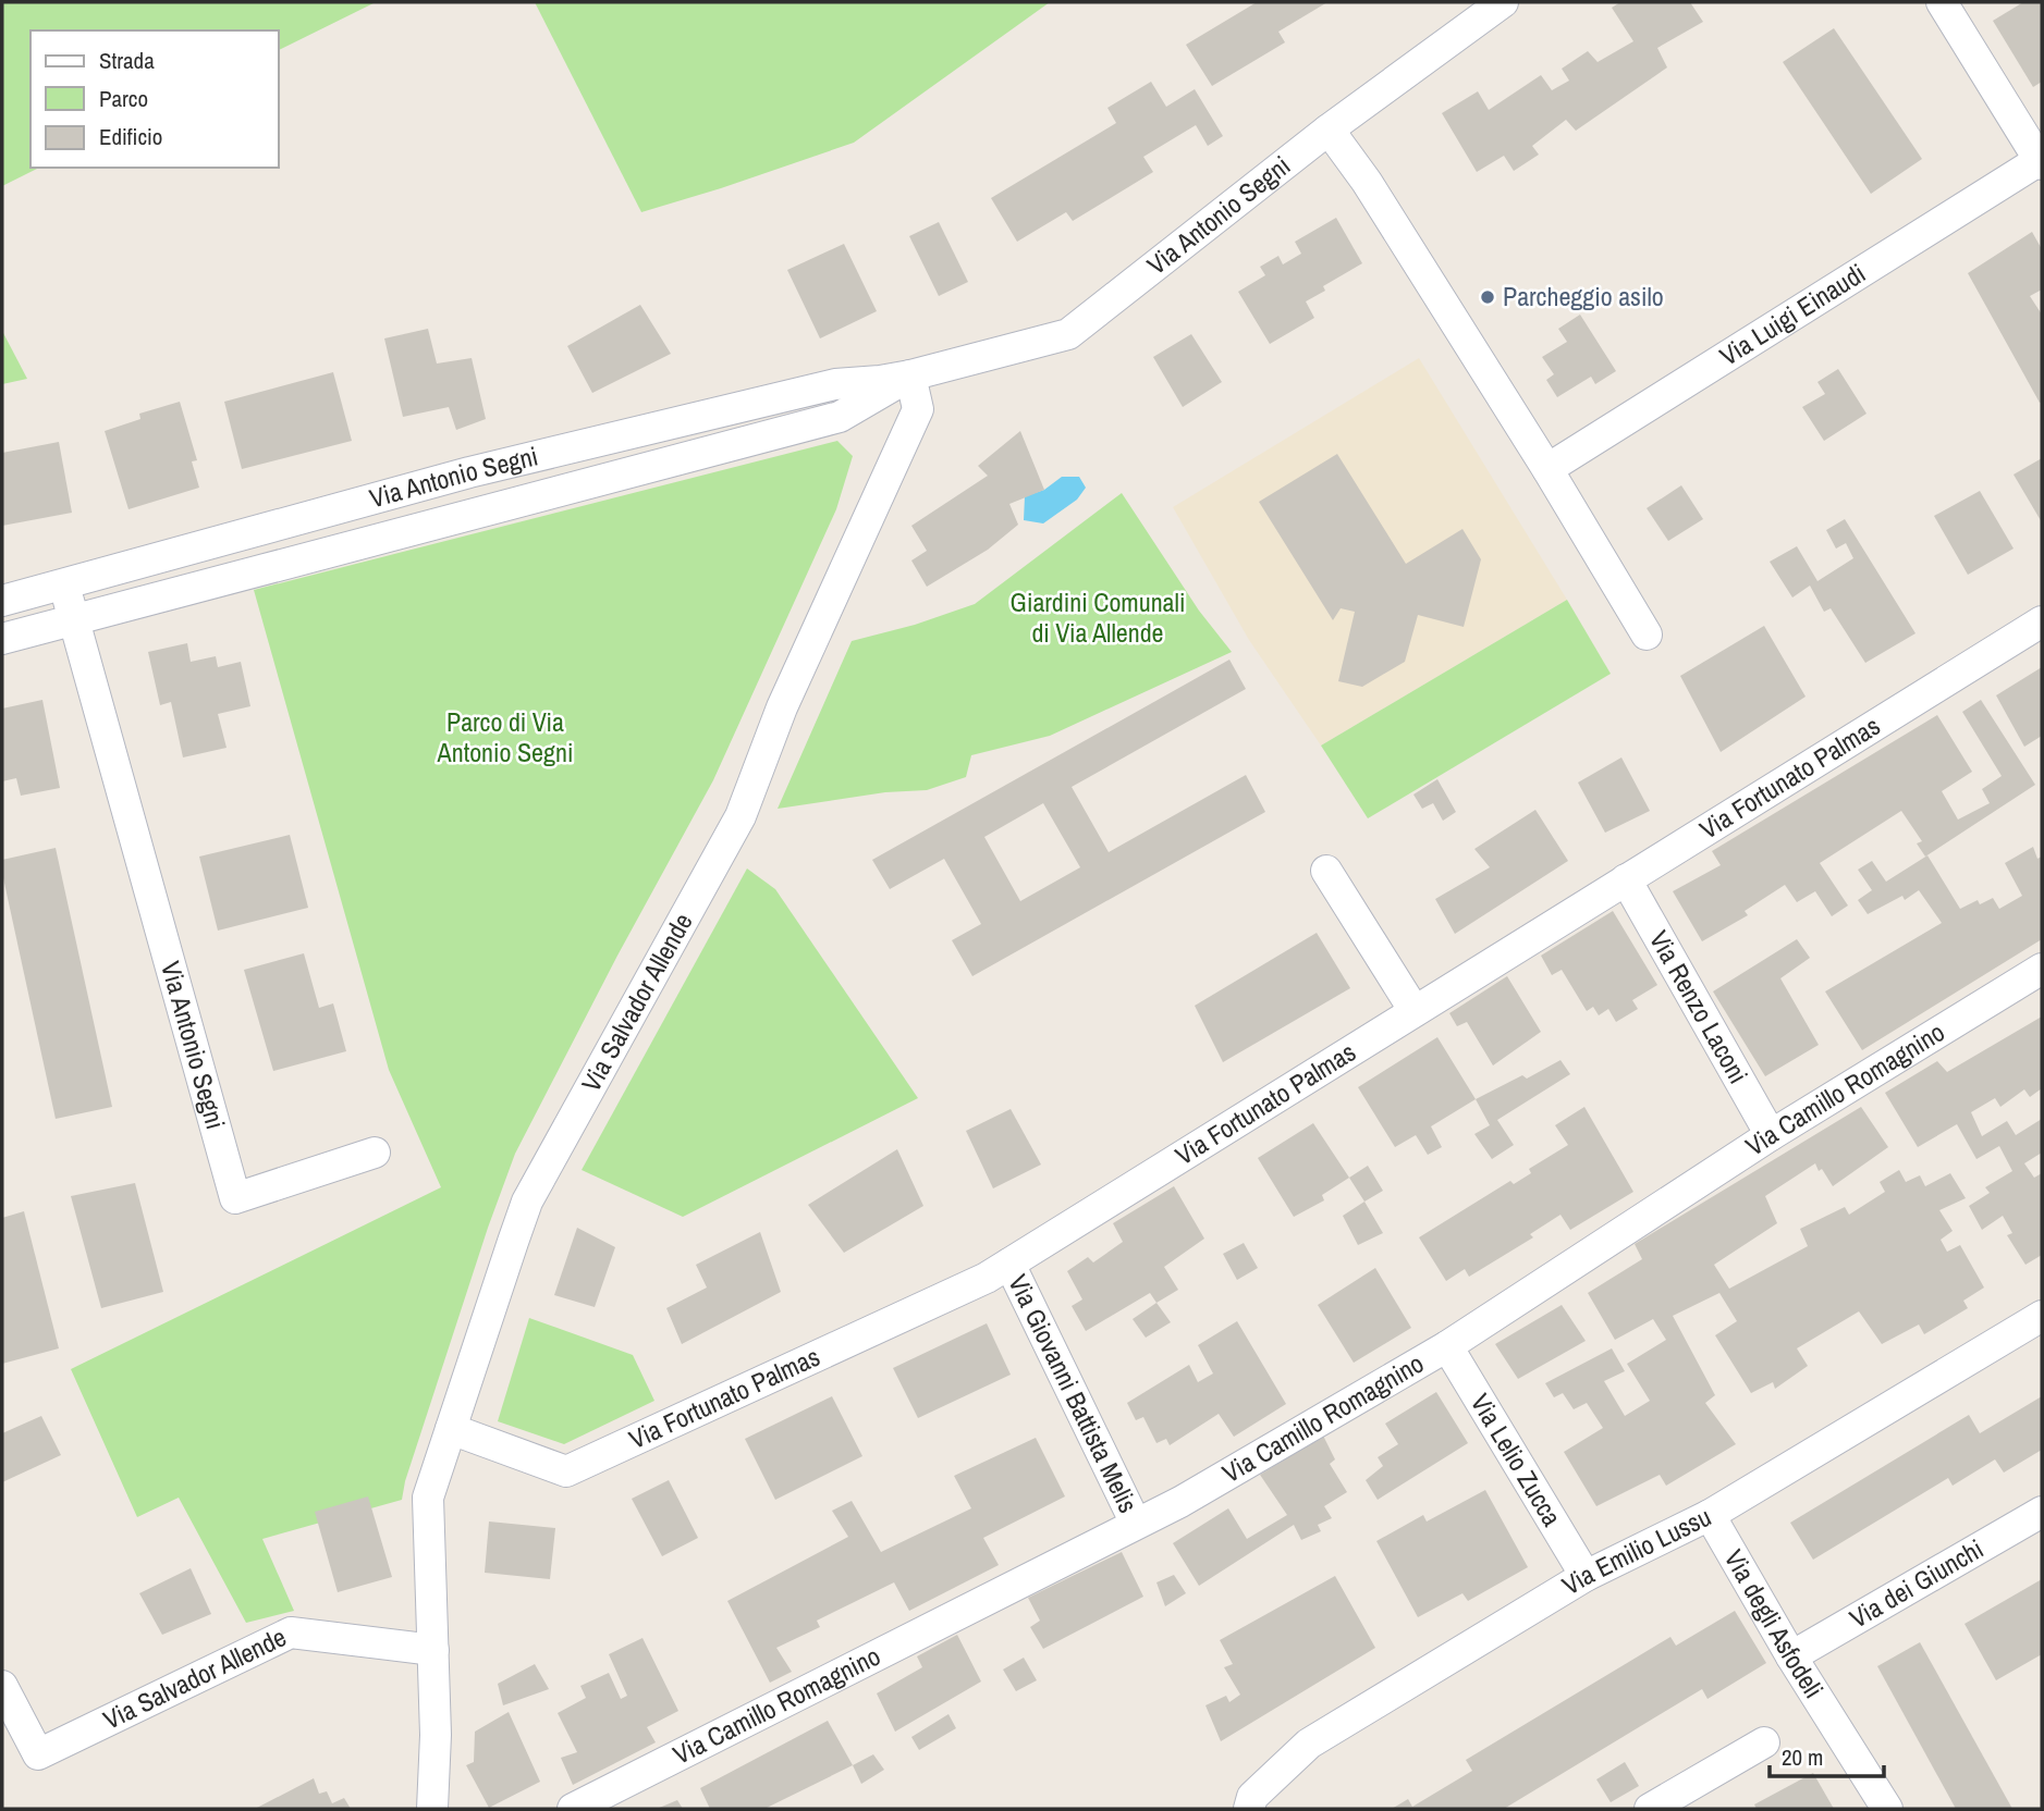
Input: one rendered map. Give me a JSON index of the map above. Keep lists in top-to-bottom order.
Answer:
{
  "streets": {
    "street": [
      "Via Antonio Segni",
      "Via Luigi Einaudi",
      "Via Fortunato Palmas",
      "Via Salvador Allende",
      "Via Renzo Laconi",
      "Via Camillo Romagnino",
      "Via Giovanni Battista Melis",
      "Via Lelio Zucca",
      "Via Emilio Lussu",
      "Via dei Giunchi",
      "Via degli Asfodeli"
    ]
  },
  "crossings": [
    ["Via Antonio Segni", "Via Salvador Allende"],
    ["Via Fortunato Palmas", "Via Salvador Allende"],
    ["Via Fortunato Palmas", "Via Renzo Laconi"],
    ["Via Fortunato Palmas", "Via Giovanni Battista Melis"],
    ["Via Renzo Laconi", "Via Camillo Romagnino"],
    ["Via Camillo Romagnino", "Via Giovanni Battista Melis"],
    ["Via Camillo Romagnino", "Via Lelio Zucca"],
    ["Via Lelio Zucca", "Via Emilio Lussu"],
    ["Via Emilio Lussu", "Via degli Asfodeli"],
    ["Via dei Giunchi", "Via degli Asfodeli"]
  ],
  "parks": ["Giardini Comunali di Via Allende", "Parco di Via Antonio Segni"],
  "places": ["Parcheggio asilo"],
  "legend": ["Strada", "Parco", "Edificio"],
  "scale_bar": "20 m"
}
